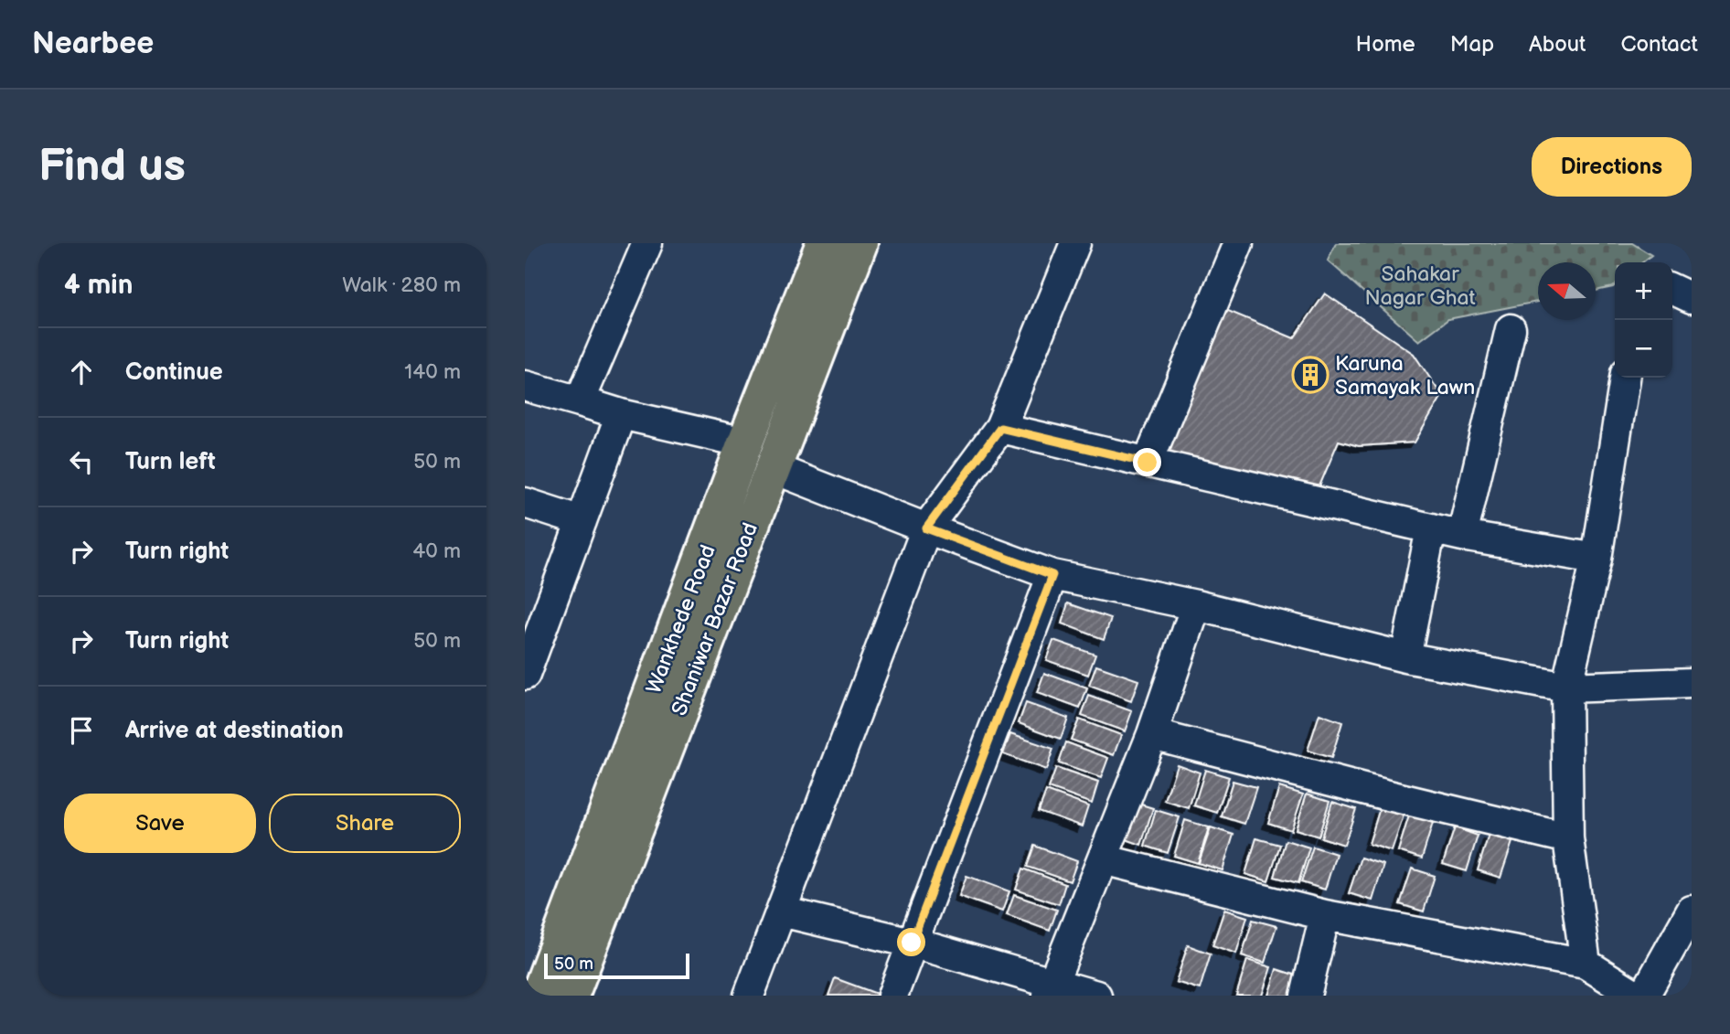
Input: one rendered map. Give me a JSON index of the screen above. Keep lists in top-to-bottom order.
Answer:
{
  "streets": {
    "main road": ["Wankhede Road", "Shaniwar Bazar Road"]
  },
  "parks": ["Sahakar Nagar Ghat"],
  "places": {
    "building": ["Karuna Samayak Lawn"]
  },
  "scale_bar": "50 m",
  "north": "left",
  "page": {
    "header": "Nearbee",
    "nav": [
      "Home",
      "Map",
      "About",
      "Contact"
    ],
    "buttons": [
      "Directions",
      ["Save", "Share"]
    ],
    "title": "Find us",
    "heading": ["4 min", "Walk · 280 m"],
    "map_buttons": ["+", "−"],
    "list": [
      ["Continue", "140 m"],
      ["Turn left", "50 m"],
      ["Turn right", "40 m"],
      ["Turn right", "50 m"],
      "Arrive at destination"
    ],
    "scale": "50 m"
  }
}
